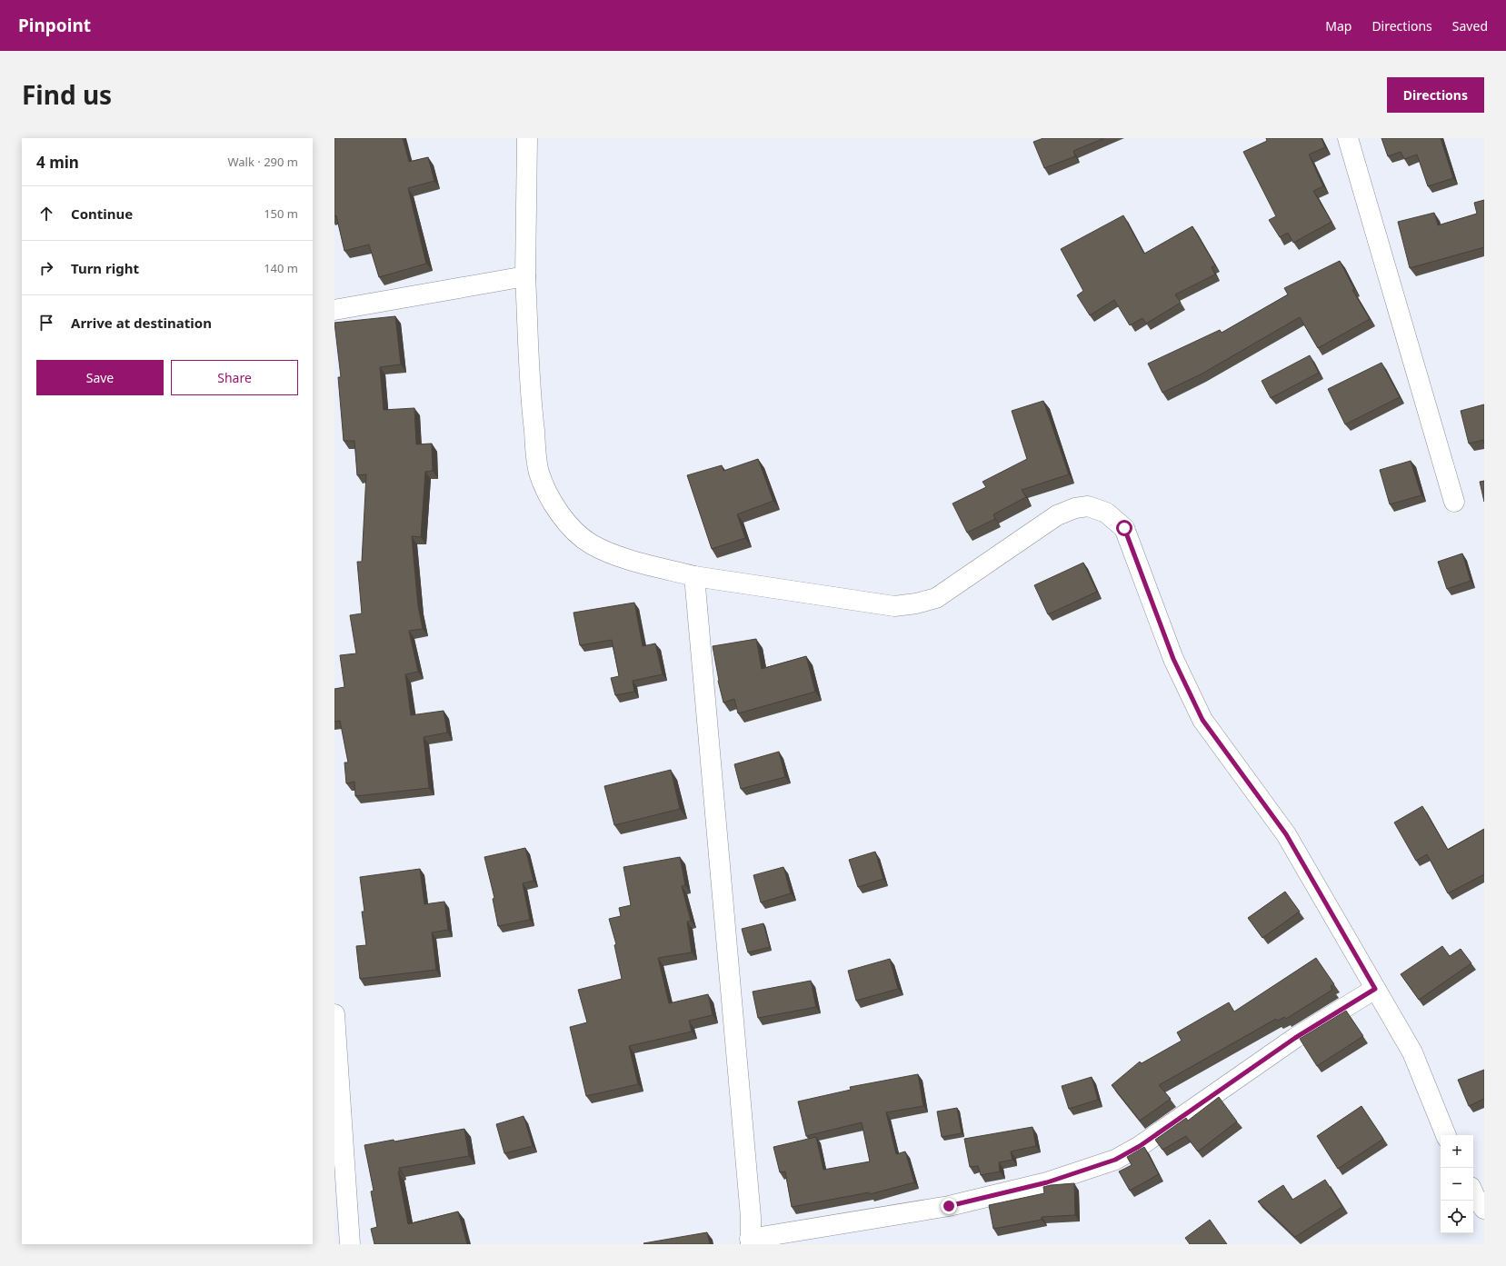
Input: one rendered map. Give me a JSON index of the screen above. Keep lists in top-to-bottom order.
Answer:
{
  "page": {
    "header": "Pinpoint",
    "nav": ["Map", "Directions", "Saved"],
    "title": "Find us",
    "buttons": [
      "Directions",
      ["Save", "Share"]
    ],
    "heading": ["4 min", "Walk · 290 m"],
    "list": [
      ["Continue", "150 m"],
      ["Turn right", "140 m"],
      "Arrive at destination"
    ],
    "map_buttons": ["+", "−"]
  }
}
